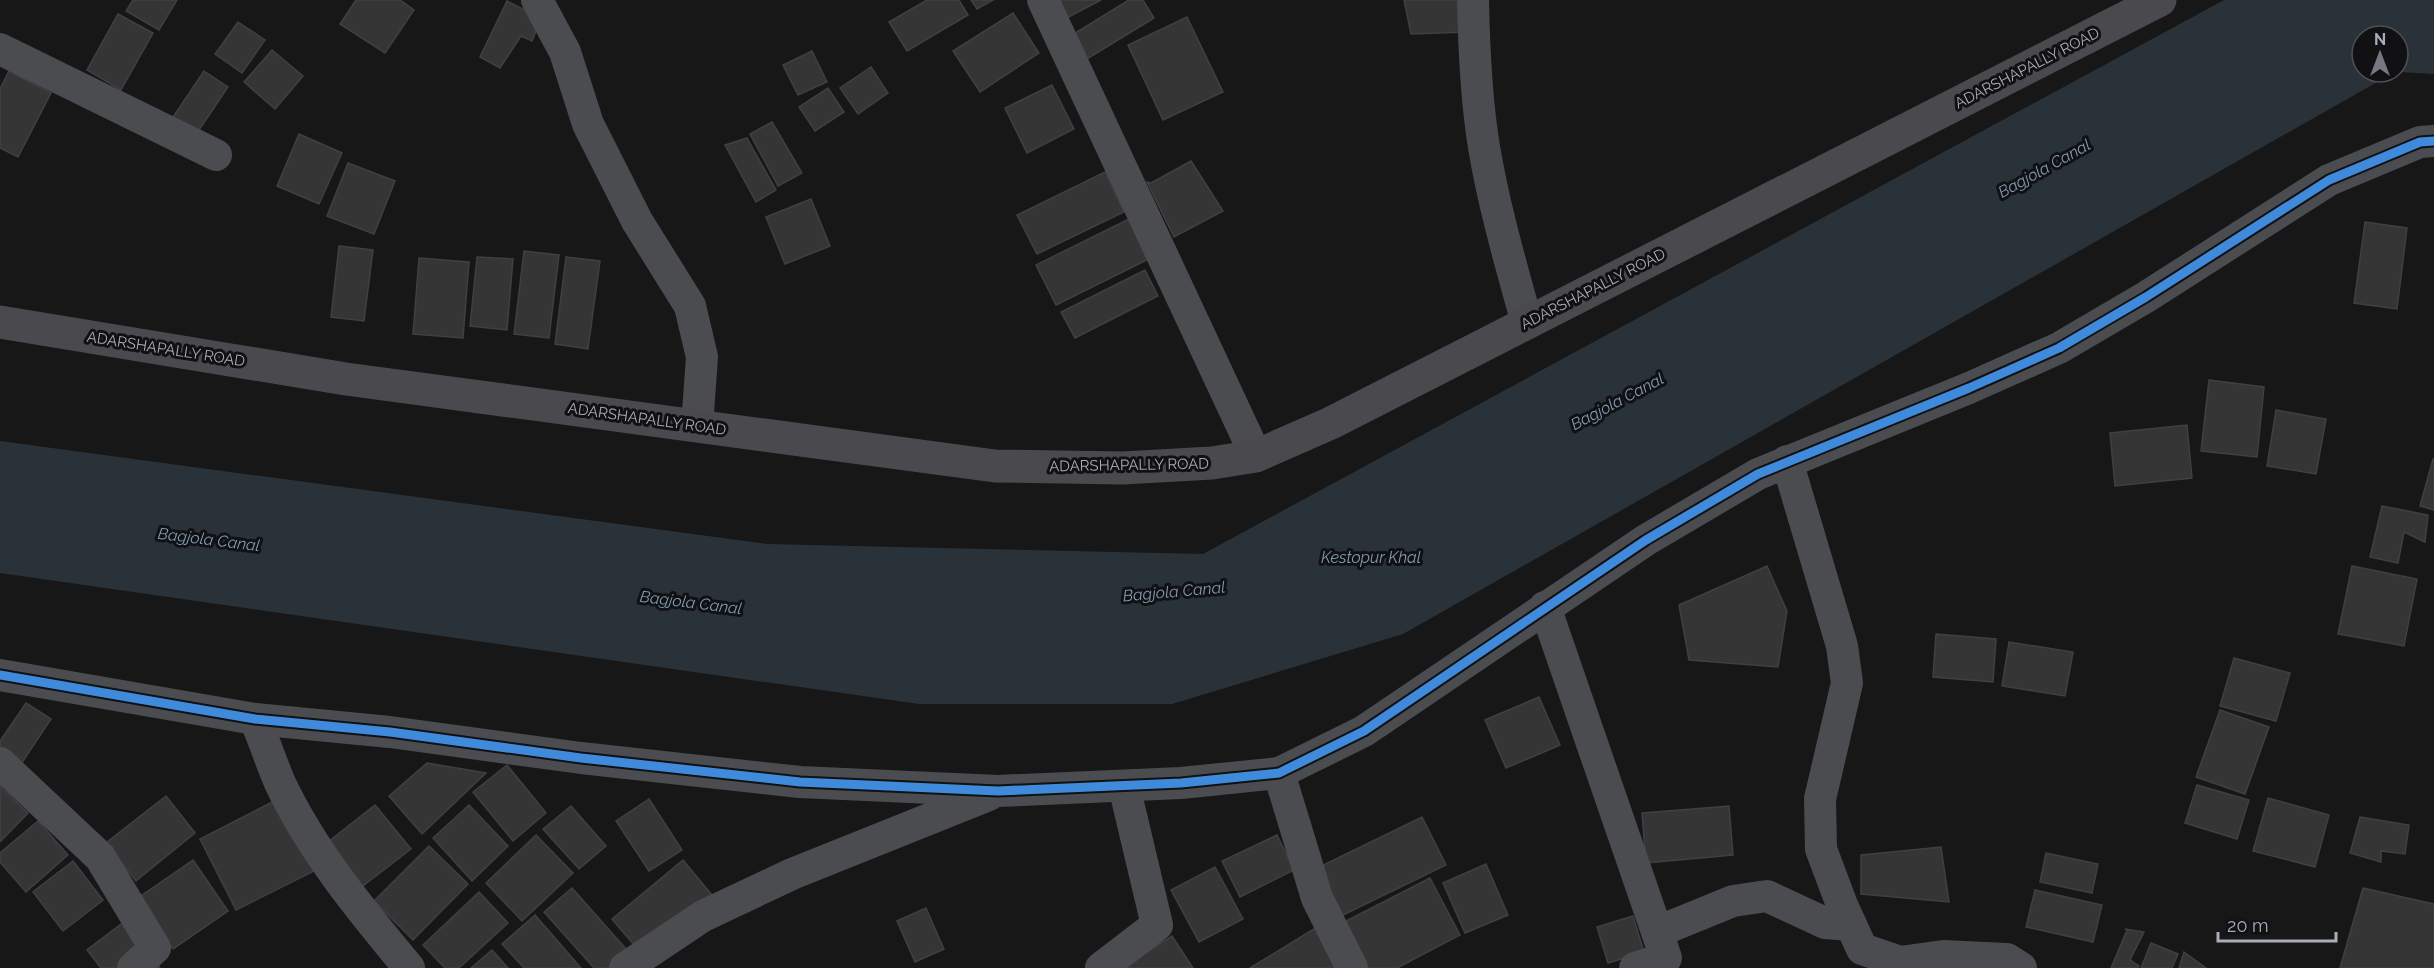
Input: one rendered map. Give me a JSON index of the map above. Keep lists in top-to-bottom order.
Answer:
{
  "streets": {
    "street": ["ADARSHAPALLY ROAD"]
  },
  "water": ["Bagjola Canal", "Kestopur Khal"],
  "scale_bar": "20 m",
  "north": "top"
}
